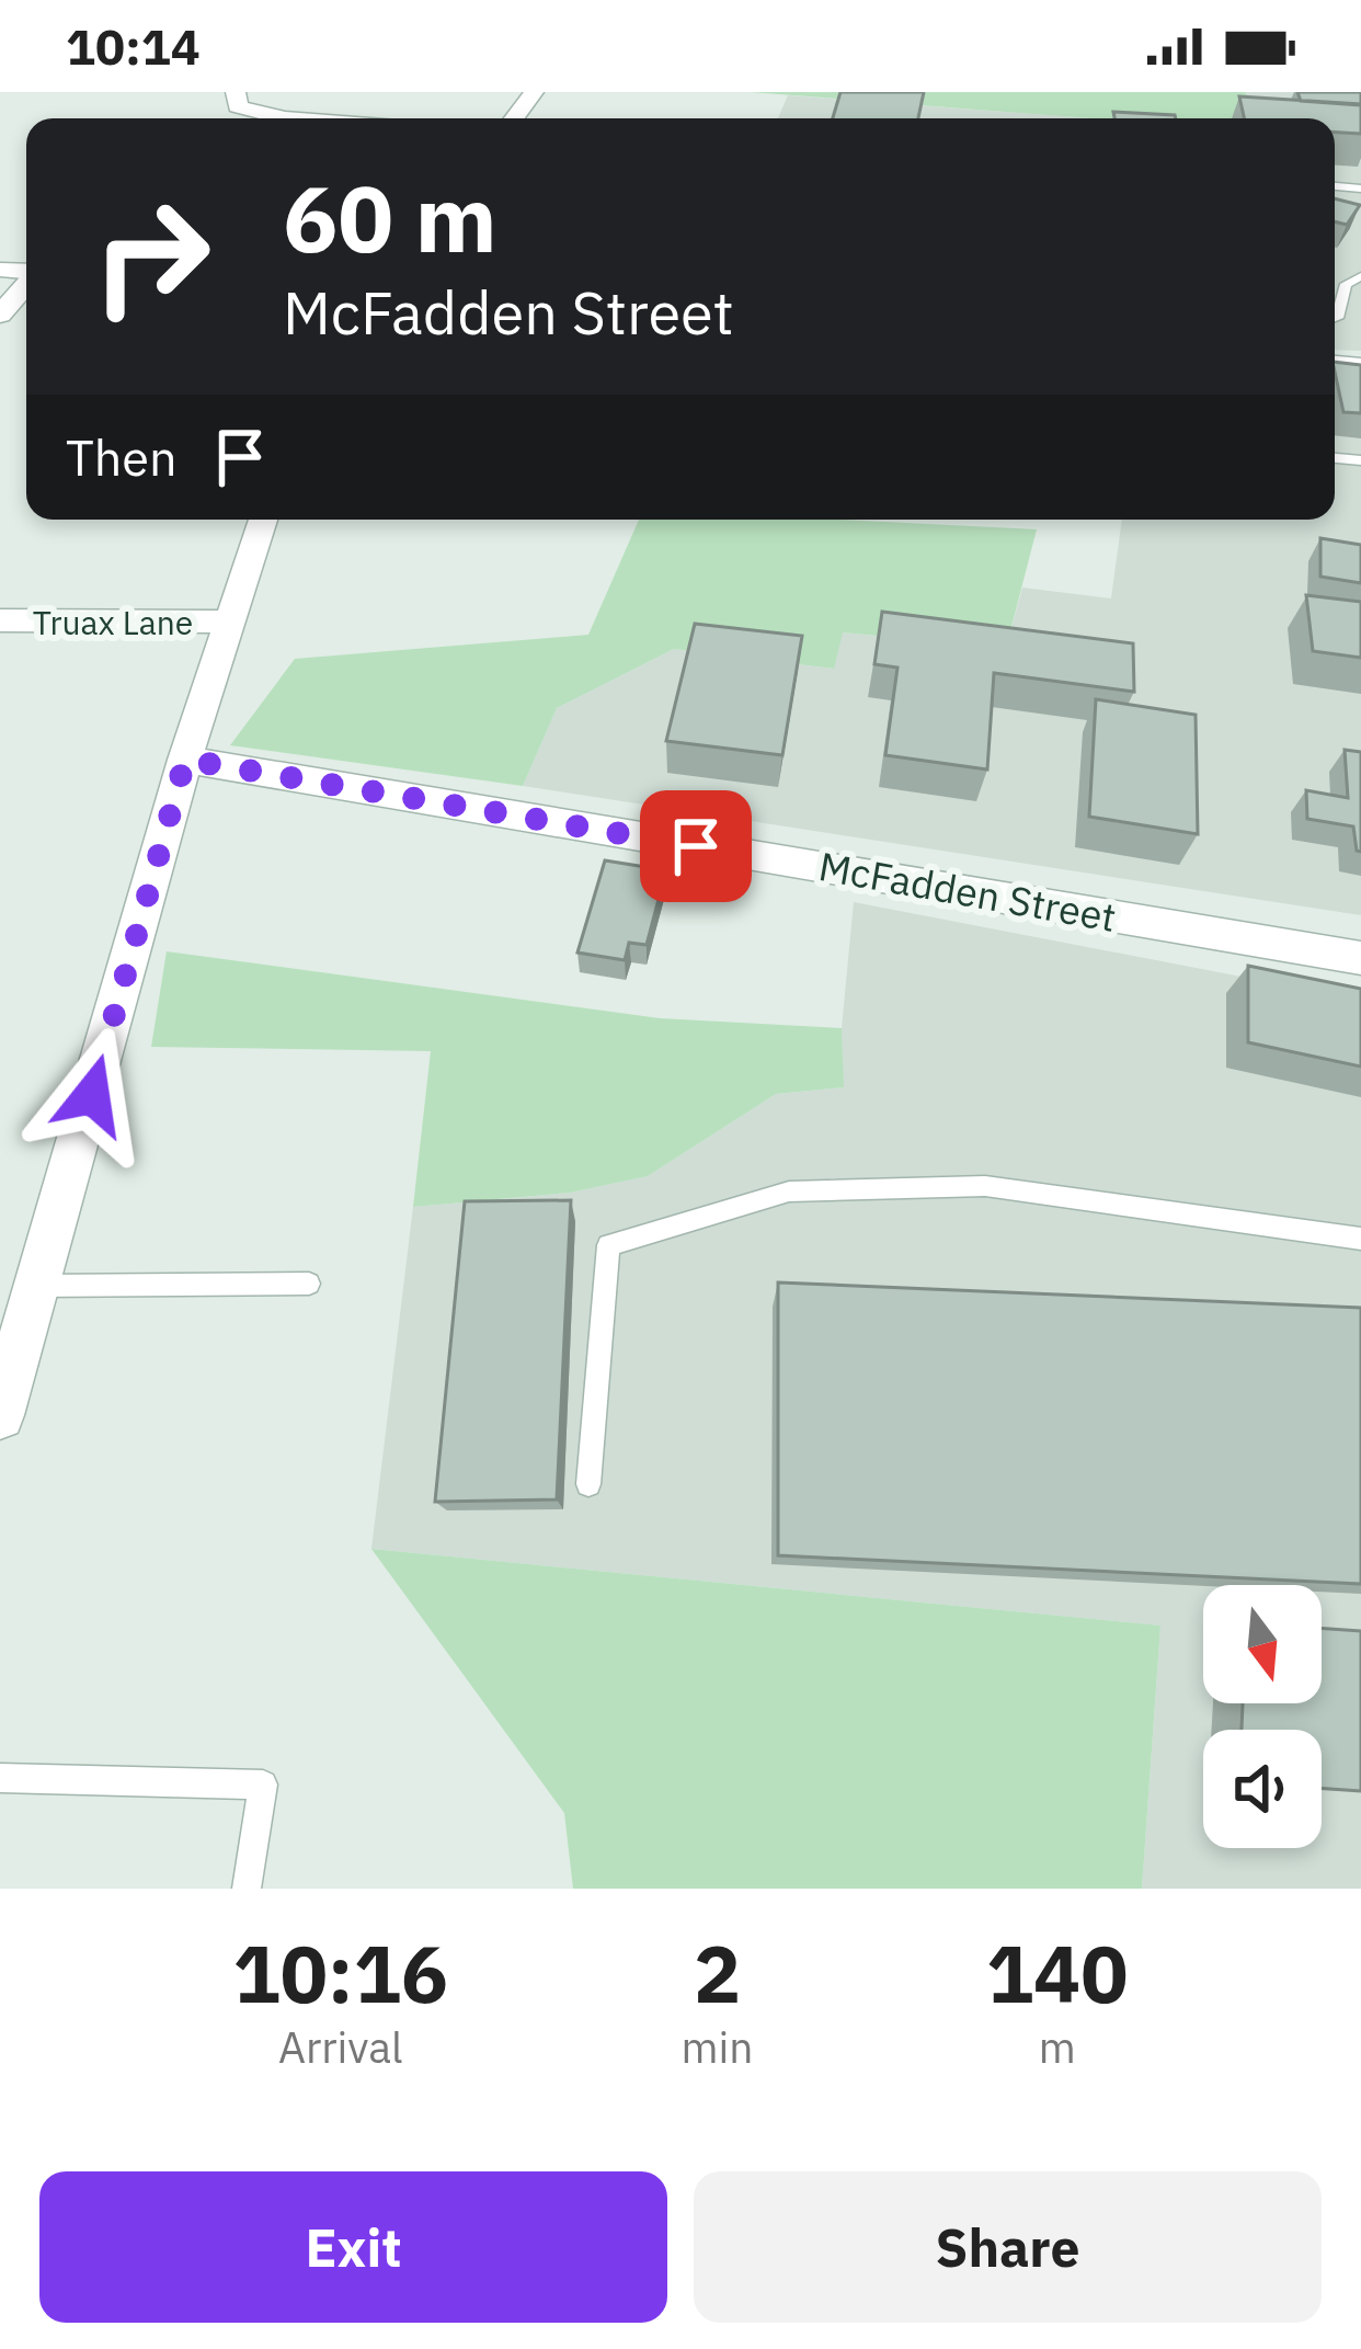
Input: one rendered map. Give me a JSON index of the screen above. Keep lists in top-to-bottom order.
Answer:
{
  "streets": {
    "street": ["Truax Lane", "McFadden Street"]
  },
  "north": "bottom",
  "page": {
    "status": "10:14",
    "turn": ["60 m", "McFadden Street"],
    "then": "Then",
    "eta": [
      "10:16",
      "Arrival",
      "2",
      "min",
      "140",
      "m"
    ],
    "buttons": ["Exit", "Share"]
  }
}
